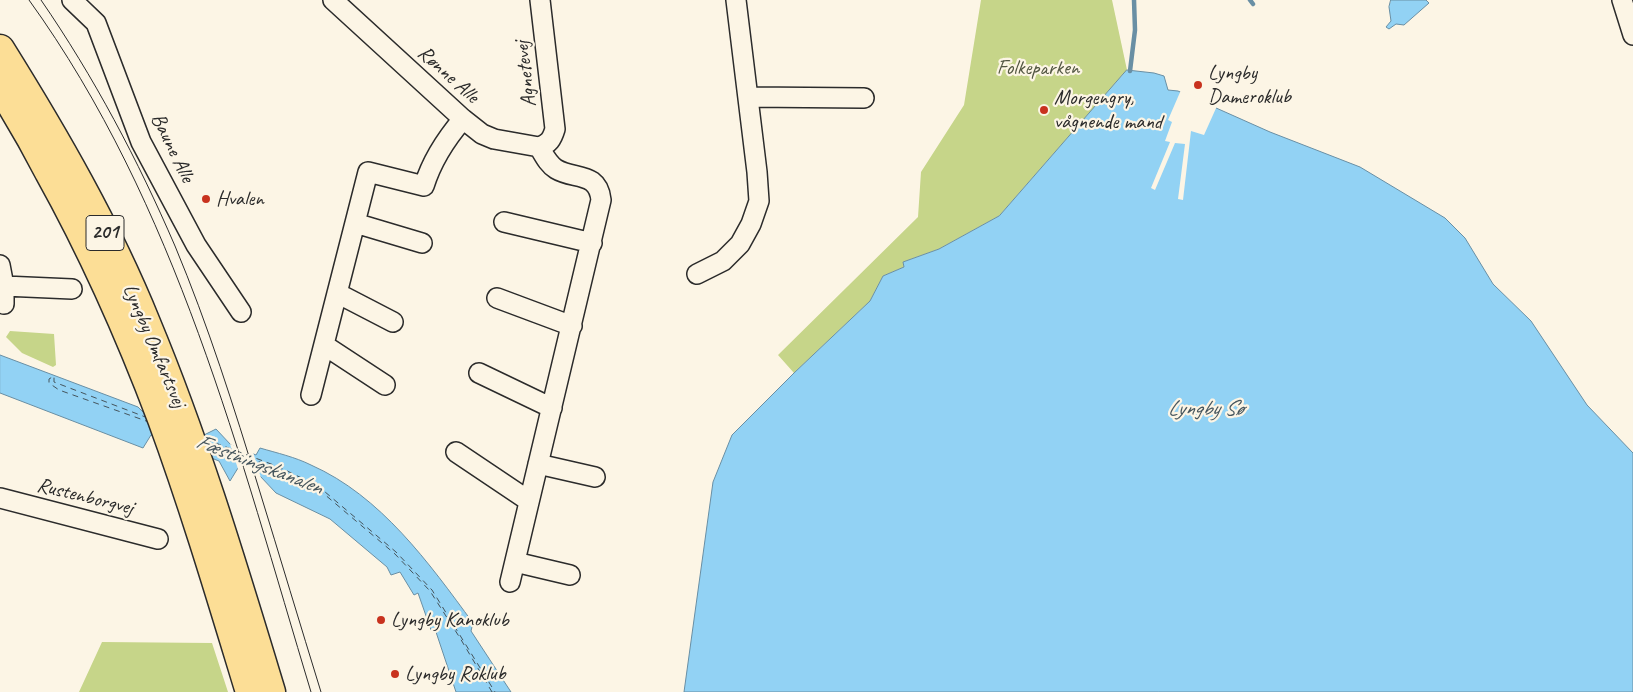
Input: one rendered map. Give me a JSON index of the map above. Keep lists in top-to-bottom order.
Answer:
{
  "streets": {
    "highway": ["201", "Lyngby Omfartsvej"],
    "street": [
      "Agnetevej",
      "Rønne Alle",
      "Baune Alle",
      "Rustenborgvej"
    ]
  },
  "crossings": [
    ["Agnetevej", "Rønne Alle"]
  ],
  "water": ["Lyngby Sø", "Fæstningskanalen"],
  "parks": ["Folkeparken"],
  "places": [
    "Lyngby Dameroklub",
    "Morgengry, vågnende mand",
    "Hvalen",
    "Lyngby Kanoklub",
    "Lyngby Roklub"
  ]
}
